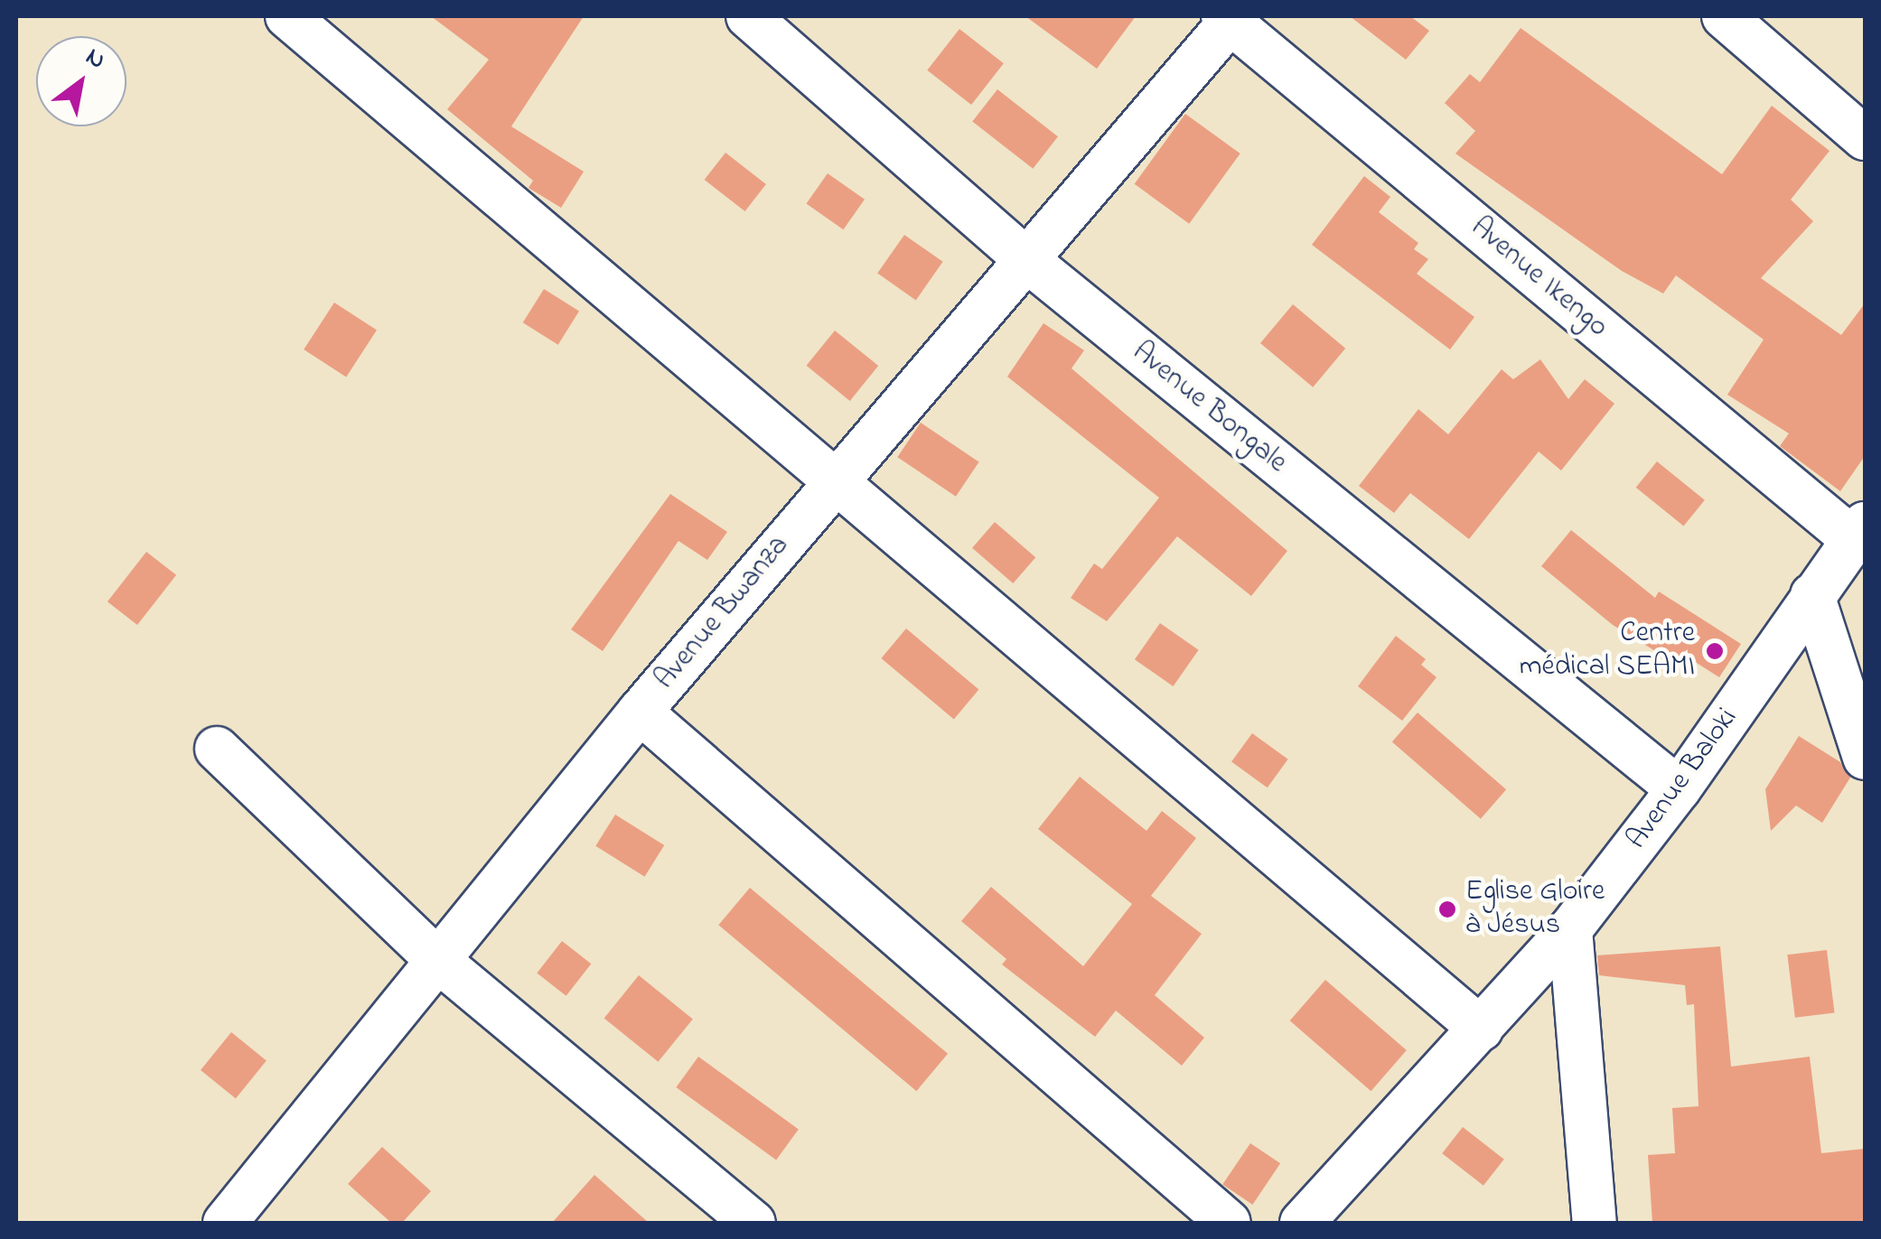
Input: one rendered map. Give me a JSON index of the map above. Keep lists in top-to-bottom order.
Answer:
{
  "streets": {
    "street": [
      "Avenue Ikengo",
      "Avenue Bongale",
      "Avenue Bwanza",
      "Avenue Baloki"
    ]
  },
  "crossings": [
    ["Avenue Ikengo", "Avenue Bwanza"],
    ["Avenue Ikengo", "Avenue Baloki"],
    ["Avenue Bongale", "Avenue Bwanza"],
    ["Avenue Bongale", "Avenue Baloki"]
  ],
  "places": ["Centre médical SEAMI", "Eglise Gloire à Jésus"],
  "north": "top right"
}
